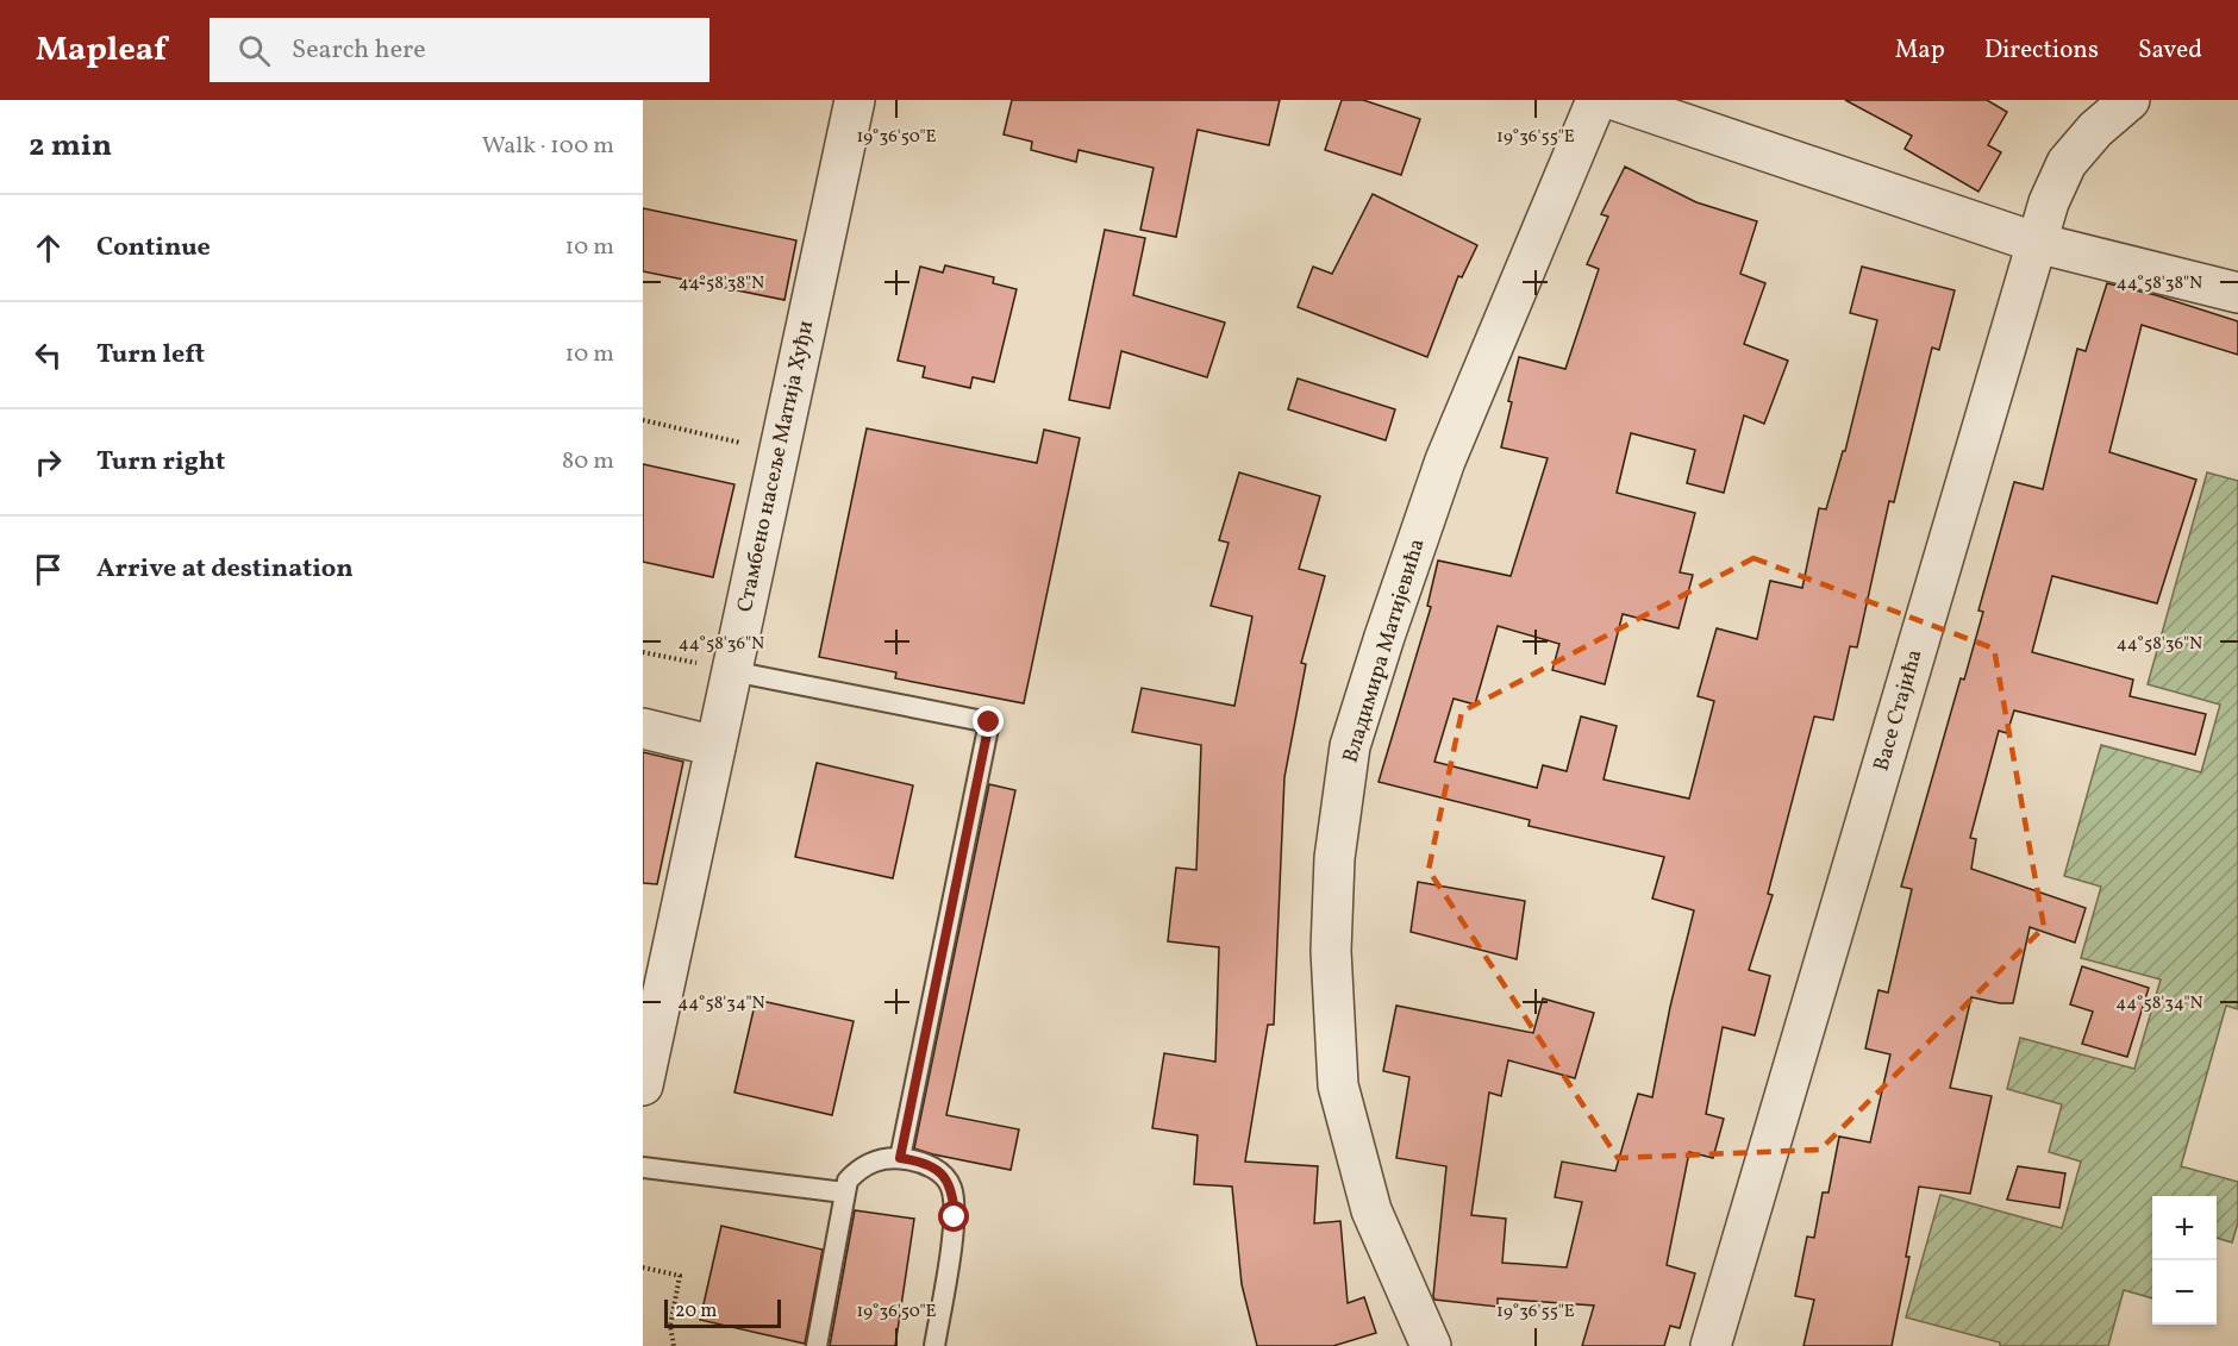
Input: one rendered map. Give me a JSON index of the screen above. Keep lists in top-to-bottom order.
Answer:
{
  "streets": {
    "street": ["Стамбено насеље Матија Хуђи", "Владимира Матијевића", "Васе Стајића"]
  },
  "scale_bar": "20 m",
  "page": {
    "header": "Mapleaf",
    "search": "Search here",
    "nav": ["Map", "Directions", "Saved"],
    "heading": ["2 min", "Walk · 100 m"],
    "list": [
      ["Continue", "10 m"],
      ["Turn left", "10 m"],
      ["Turn right", "80 m"],
      "Arrive at destination"
    ],
    "map_buttons": ["+", "−"],
    "scale": "20 m"
  },
  "coordinates": [
    "19°36'50\"E",
    "19°36'55\"E",
    "44°58'38\"N",
    "44°58'36\"N",
    "44°58'34\"N"
  ]
}
